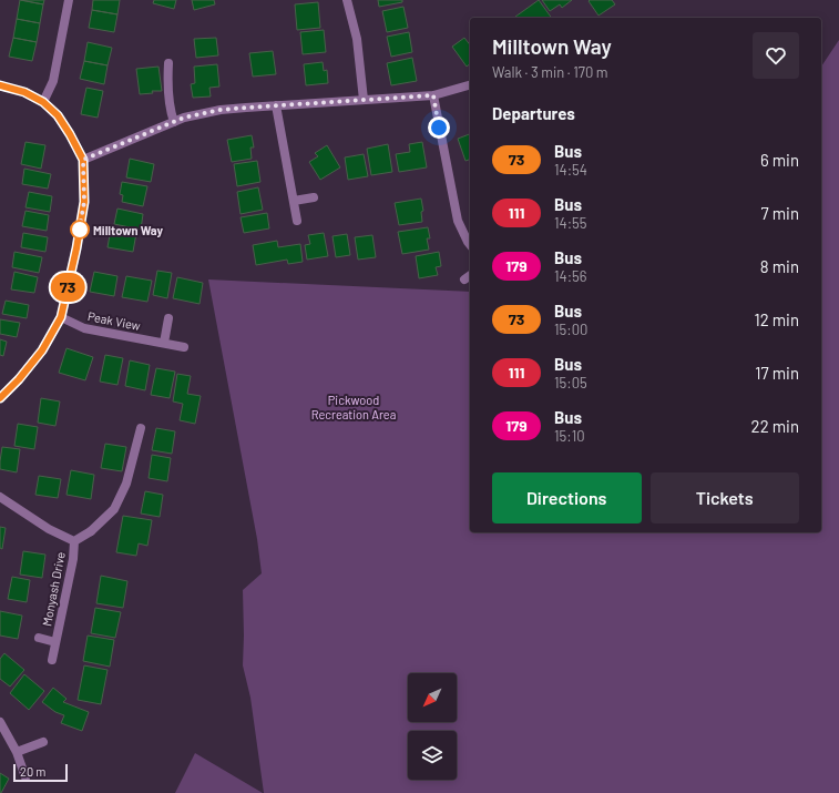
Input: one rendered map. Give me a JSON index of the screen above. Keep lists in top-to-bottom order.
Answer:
{
  "streets": {
    "street": ["Peak View", "Monyash Drive"]
  },
  "parks": ["Pickwood Recreation Area"],
  "places": ["Milltown Way"],
  "lines": ["bus line 73"],
  "scale_bar": "20 m",
  "north": "bottom left",
  "page": {
    "on_map": "73",
    "heading": [
      ["Milltown Way", "Walk · 3 min · 170 m"],
      "Departures"
    ],
    "list": [
      {
        "mark": "73",
        "name": "Bus",
        "note": "14:54",
        "value": "6 min"
      },
      {
        "mark": "111",
        "name": "Bus",
        "note": "14:55",
        "value": "7 min"
      },
      {
        "mark": "179",
        "name": "Bus",
        "note": "14:56",
        "value": "8 min"
      },
      {
        "mark": "73",
        "name": "Bus",
        "note": "15:00",
        "value": "12 min"
      },
      {
        "mark": "111",
        "name": "Bus",
        "note": "15:05",
        "value": "17 min"
      },
      {
        "mark": "179",
        "name": "Bus",
        "note": "15:10",
        "value": "22 min"
      }
    ],
    "buttons": ["Directions", "Tickets"],
    "scale": "20 m"
  }
}
